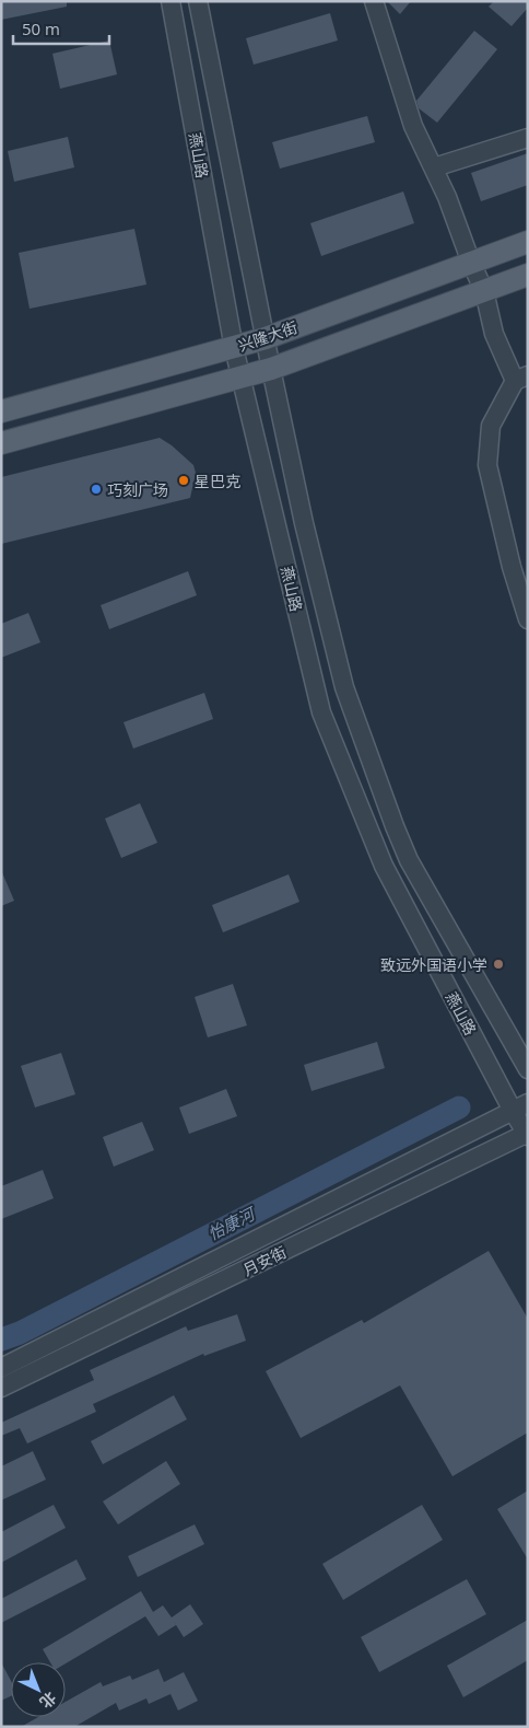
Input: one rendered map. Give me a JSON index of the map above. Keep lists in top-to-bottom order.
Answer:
{
  "streets": {
    "main road": ["兴隆大街"],
    "street": ["燕山路", "月安街"]
  },
  "crossings": [
    ["燕山路", "兴隆大街"],
    ["燕山路", "月安街"]
  ],
  "water": ["怡康河"],
  "places": ["星巴克", "巧刻广场", "致远外国语小学"],
  "scale_bar": "50 m",
  "north": "bottom right"
}
